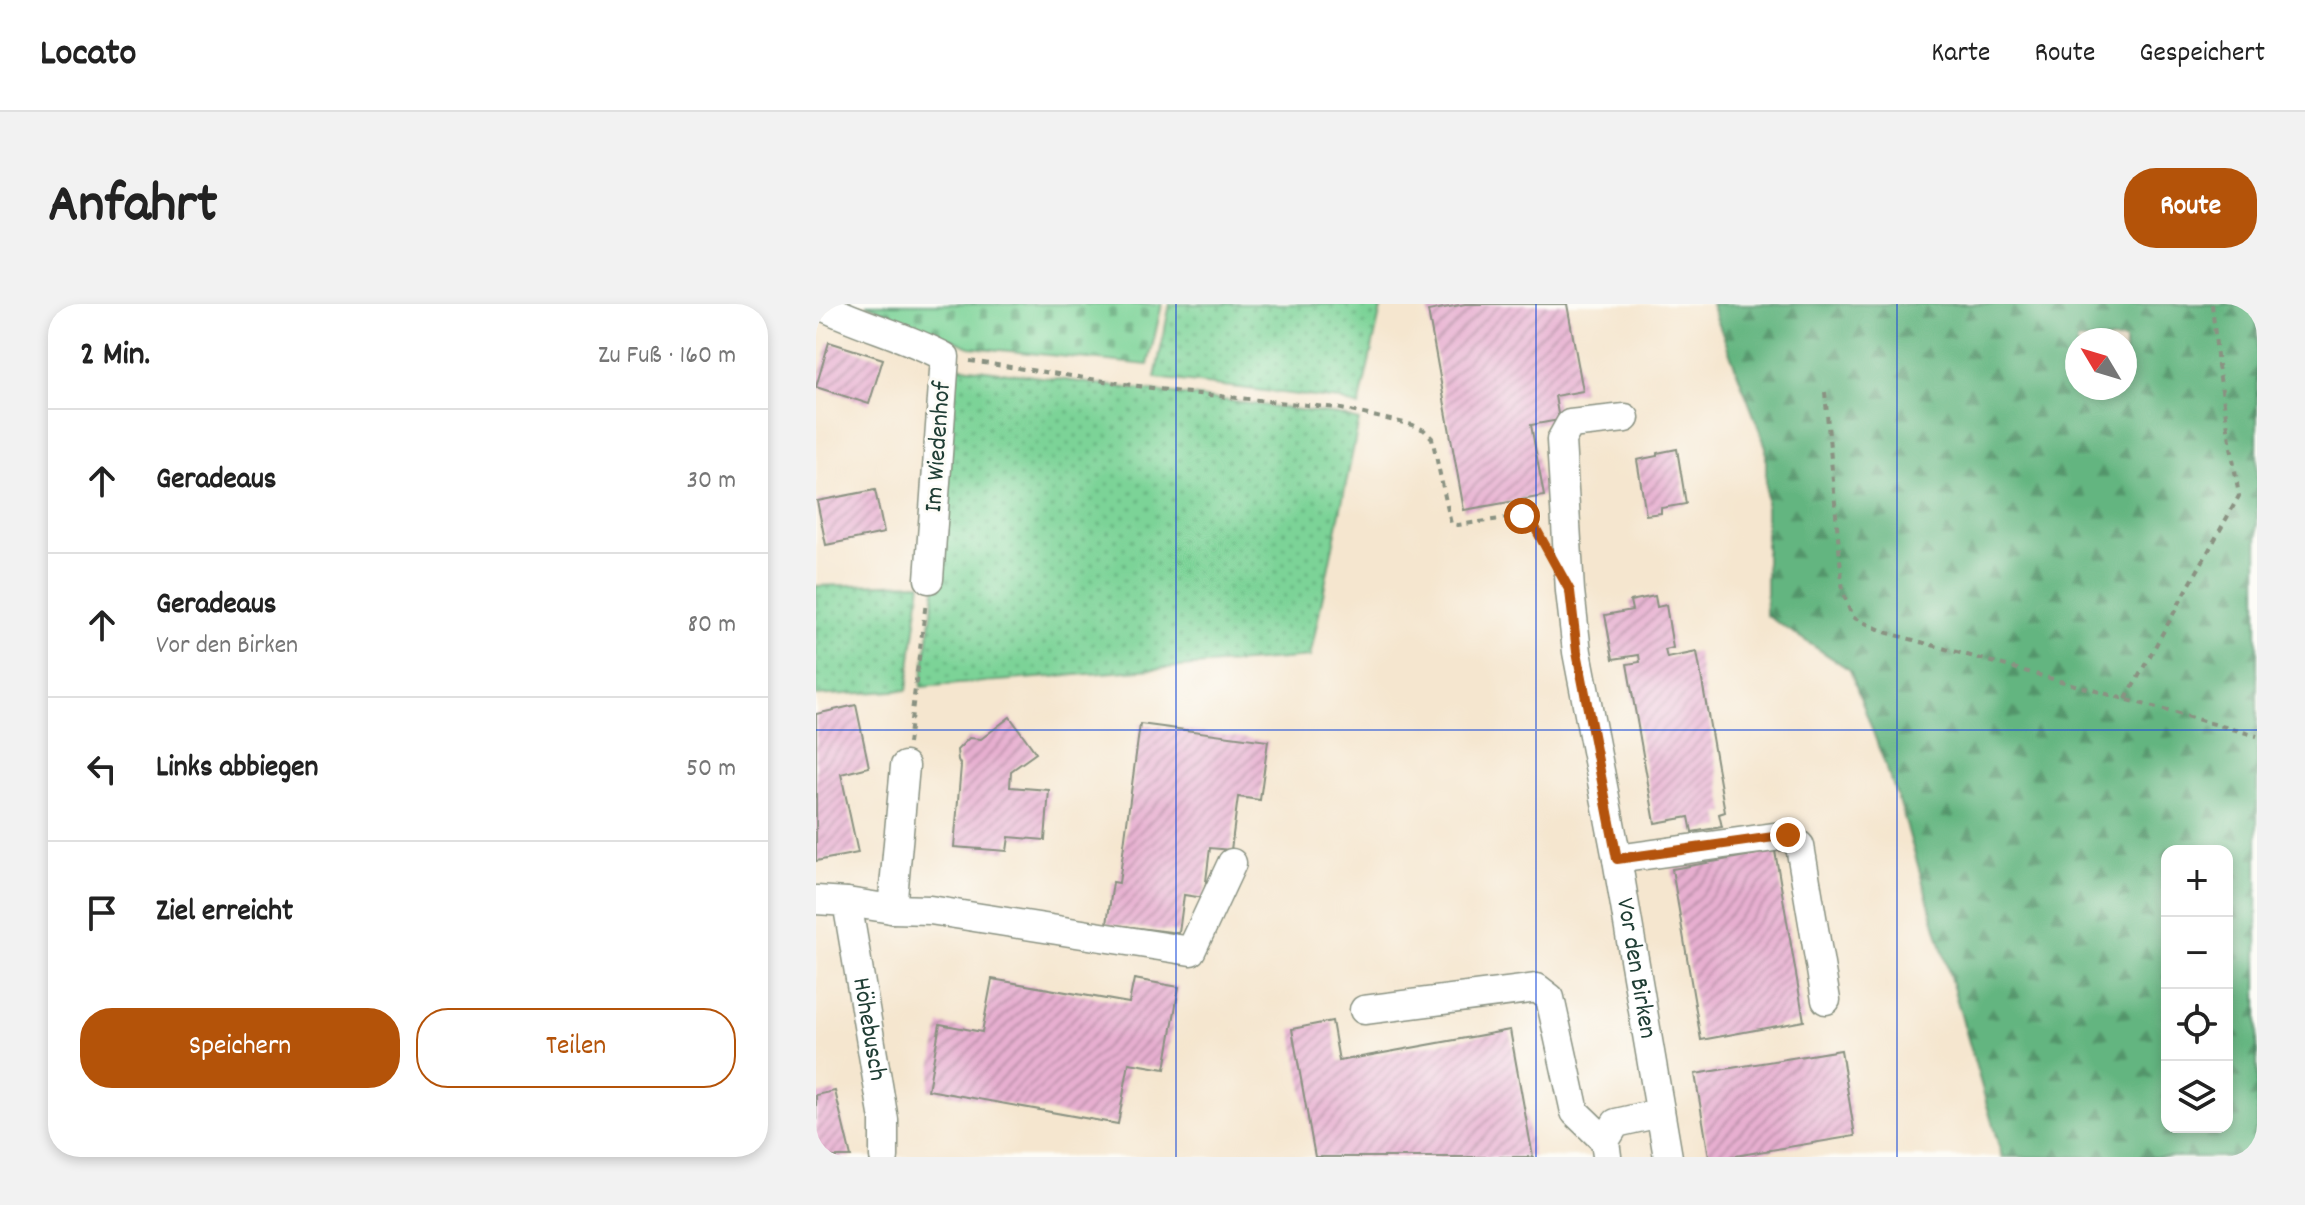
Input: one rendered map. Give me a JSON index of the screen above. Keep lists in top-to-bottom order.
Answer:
{
  "streets": {
    "street": ["Im Wiedenhof", "Vor den Birken", "Höhebusch"]
  },
  "north": "top left",
  "page": {
    "header": "Locato",
    "nav": ["Karte", "Route", "Gespeichert"],
    "title": "Anfahrt",
    "buttons": [
      "Route",
      ["Speichern", "Teilen"]
    ],
    "heading": ["2 Min.", "Zu Fuß · 160 m"],
    "list": [
      ["Geradeaus", "30 m"],
      ["Geradeaus", "Vor den Birken", "80 m"],
      ["Links abbiegen", "50 m"],
      "Ziel erreicht"
    ],
    "map_buttons": ["+", "−"]
  }
}
